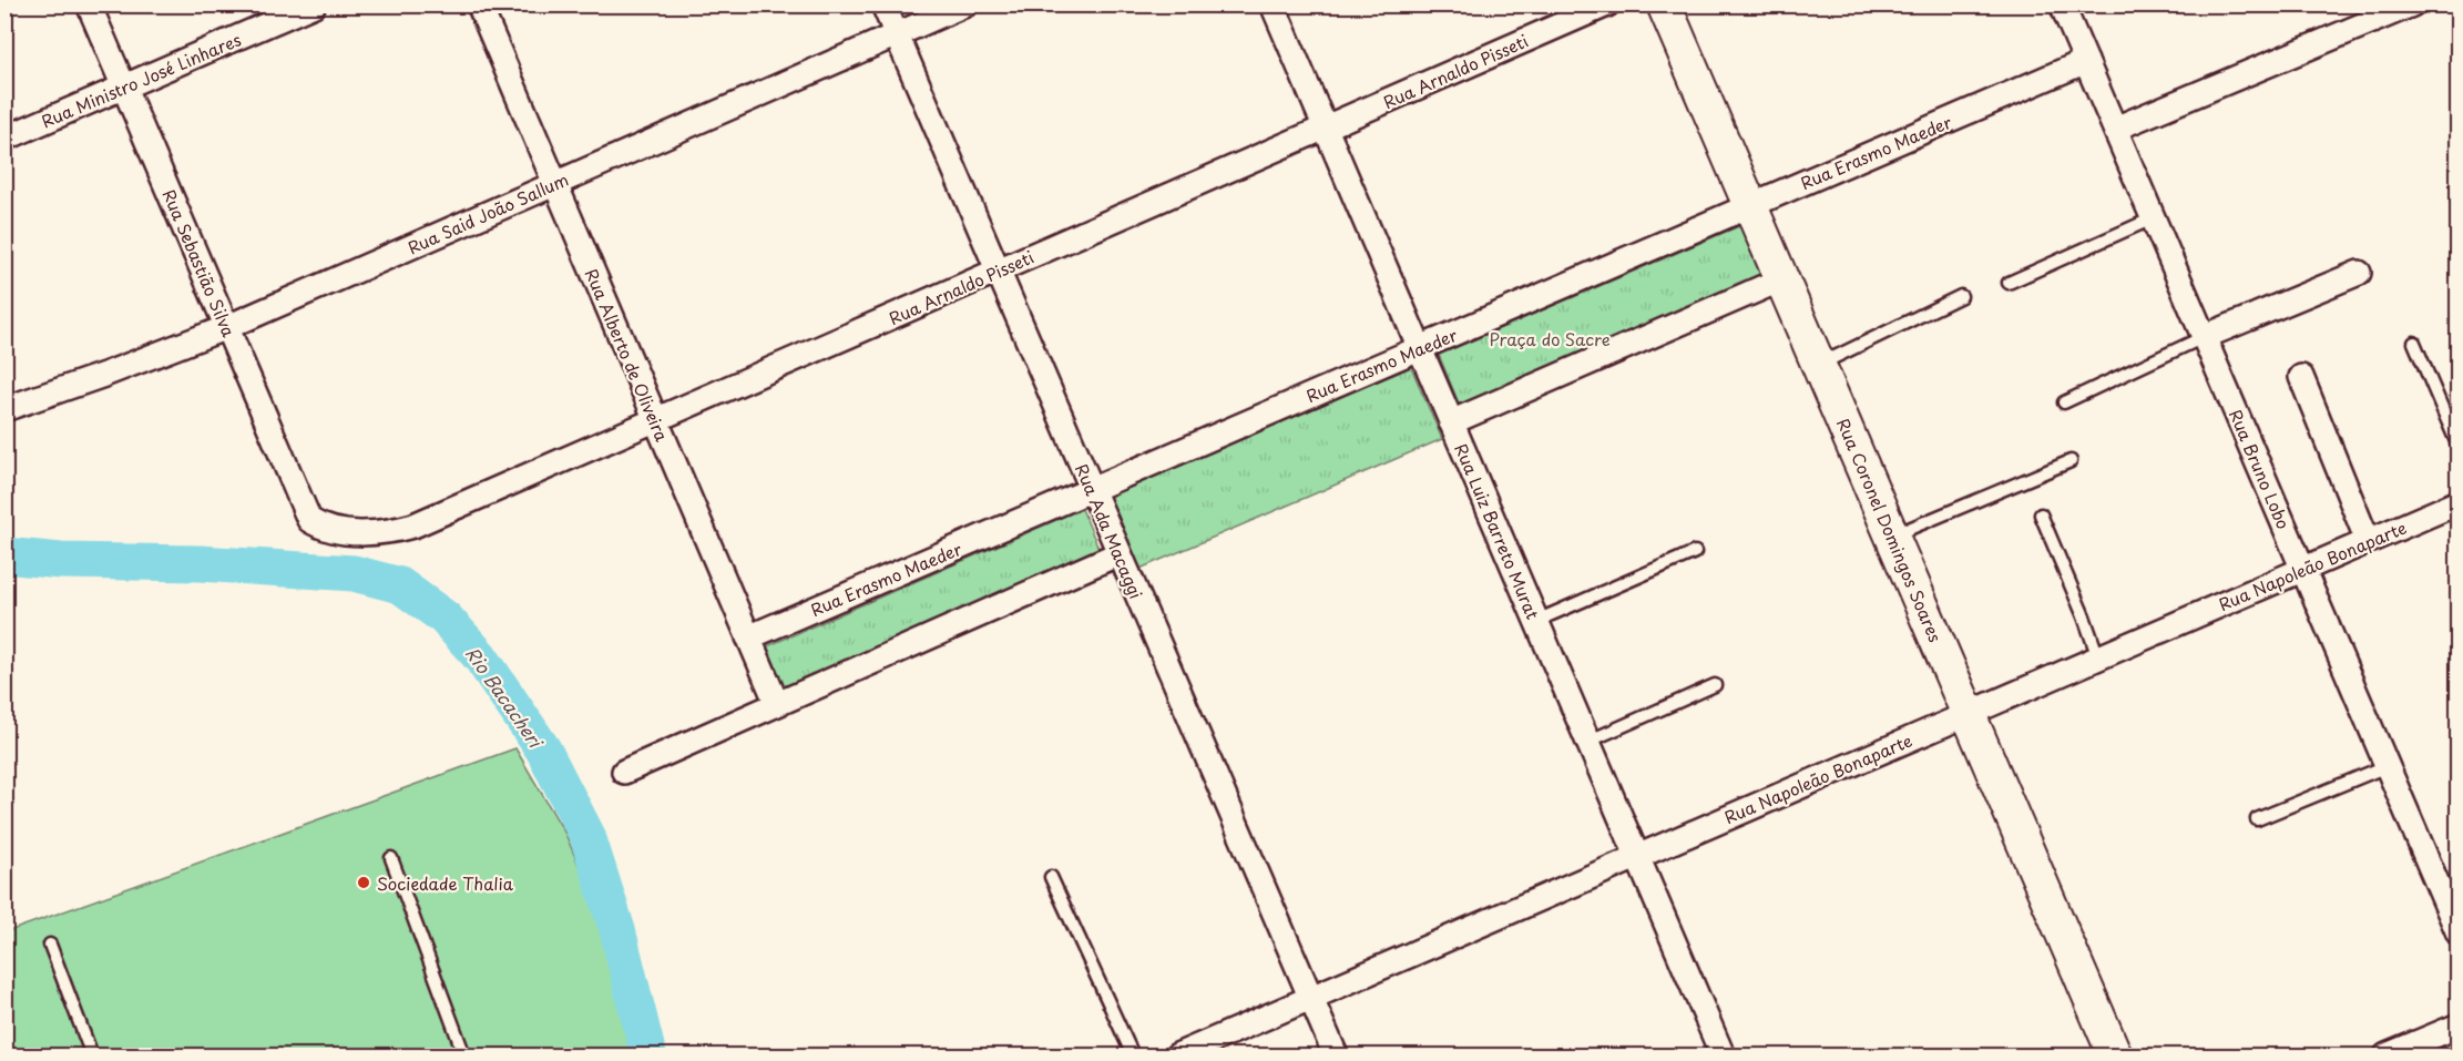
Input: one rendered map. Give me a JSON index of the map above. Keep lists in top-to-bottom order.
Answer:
{
  "streets": {
    "street": [
      "Rua Arnaldo Pisseti",
      "Rua Ministro José Linhares",
      "Rua Erasmo Maeder",
      "Rua Said João Sallum",
      "Rua Sebastião Silva",
      "Rua Alberto de Oliveira",
      "Rua Bruno Lobo",
      "Rua Coronel Domingos Soares",
      "Rua Ada Macaggi",
      "Rua Luiz Barreto Murat",
      "Rua Napoleão Bonaparte"
    ]
  },
  "crossings": [
    ["Rua Arnaldo Pisseti", "Rua Sebastião Silva"],
    ["Rua Arnaldo Pisseti", "Rua Alberto de Oliveira"],
    ["Rua Arnaldo Pisseti", "Rua Ada Macaggi"],
    ["Rua Arnaldo Pisseti", "Rua Luiz Barreto Murat"],
    ["Rua Ministro José Linhares", "Rua Sebastião Silva"],
    ["Rua Erasmo Maeder", "Rua Alberto de Oliveira"],
    ["Rua Erasmo Maeder", "Rua Bruno Lobo"],
    ["Rua Erasmo Maeder", "Rua Coronel Domingos Soares"],
    ["Rua Erasmo Maeder", "Rua Ada Macaggi"],
    ["Rua Erasmo Maeder", "Rua Luiz Barreto Murat"],
    ["Rua Said João Sallum", "Rua Sebastião Silva"],
    ["Rua Said João Sallum", "Rua Alberto de Oliveira"],
    ["Rua Said João Sallum", "Rua Ada Macaggi"],
    ["Rua Bruno Lobo", "Rua Napoleão Bonaparte"],
    ["Rua Coronel Domingos Soares", "Rua Napoleão Bonaparte"],
    ["Rua Ada Macaggi", "Rua Napoleão Bonaparte"],
    ["Rua Luiz Barreto Murat", "Rua Napoleão Bonaparte"]
  ],
  "water": ["Rio Bacacheri"],
  "parks": ["Praça do Sacre"],
  "places": ["Sociedade Thalia"]
}
